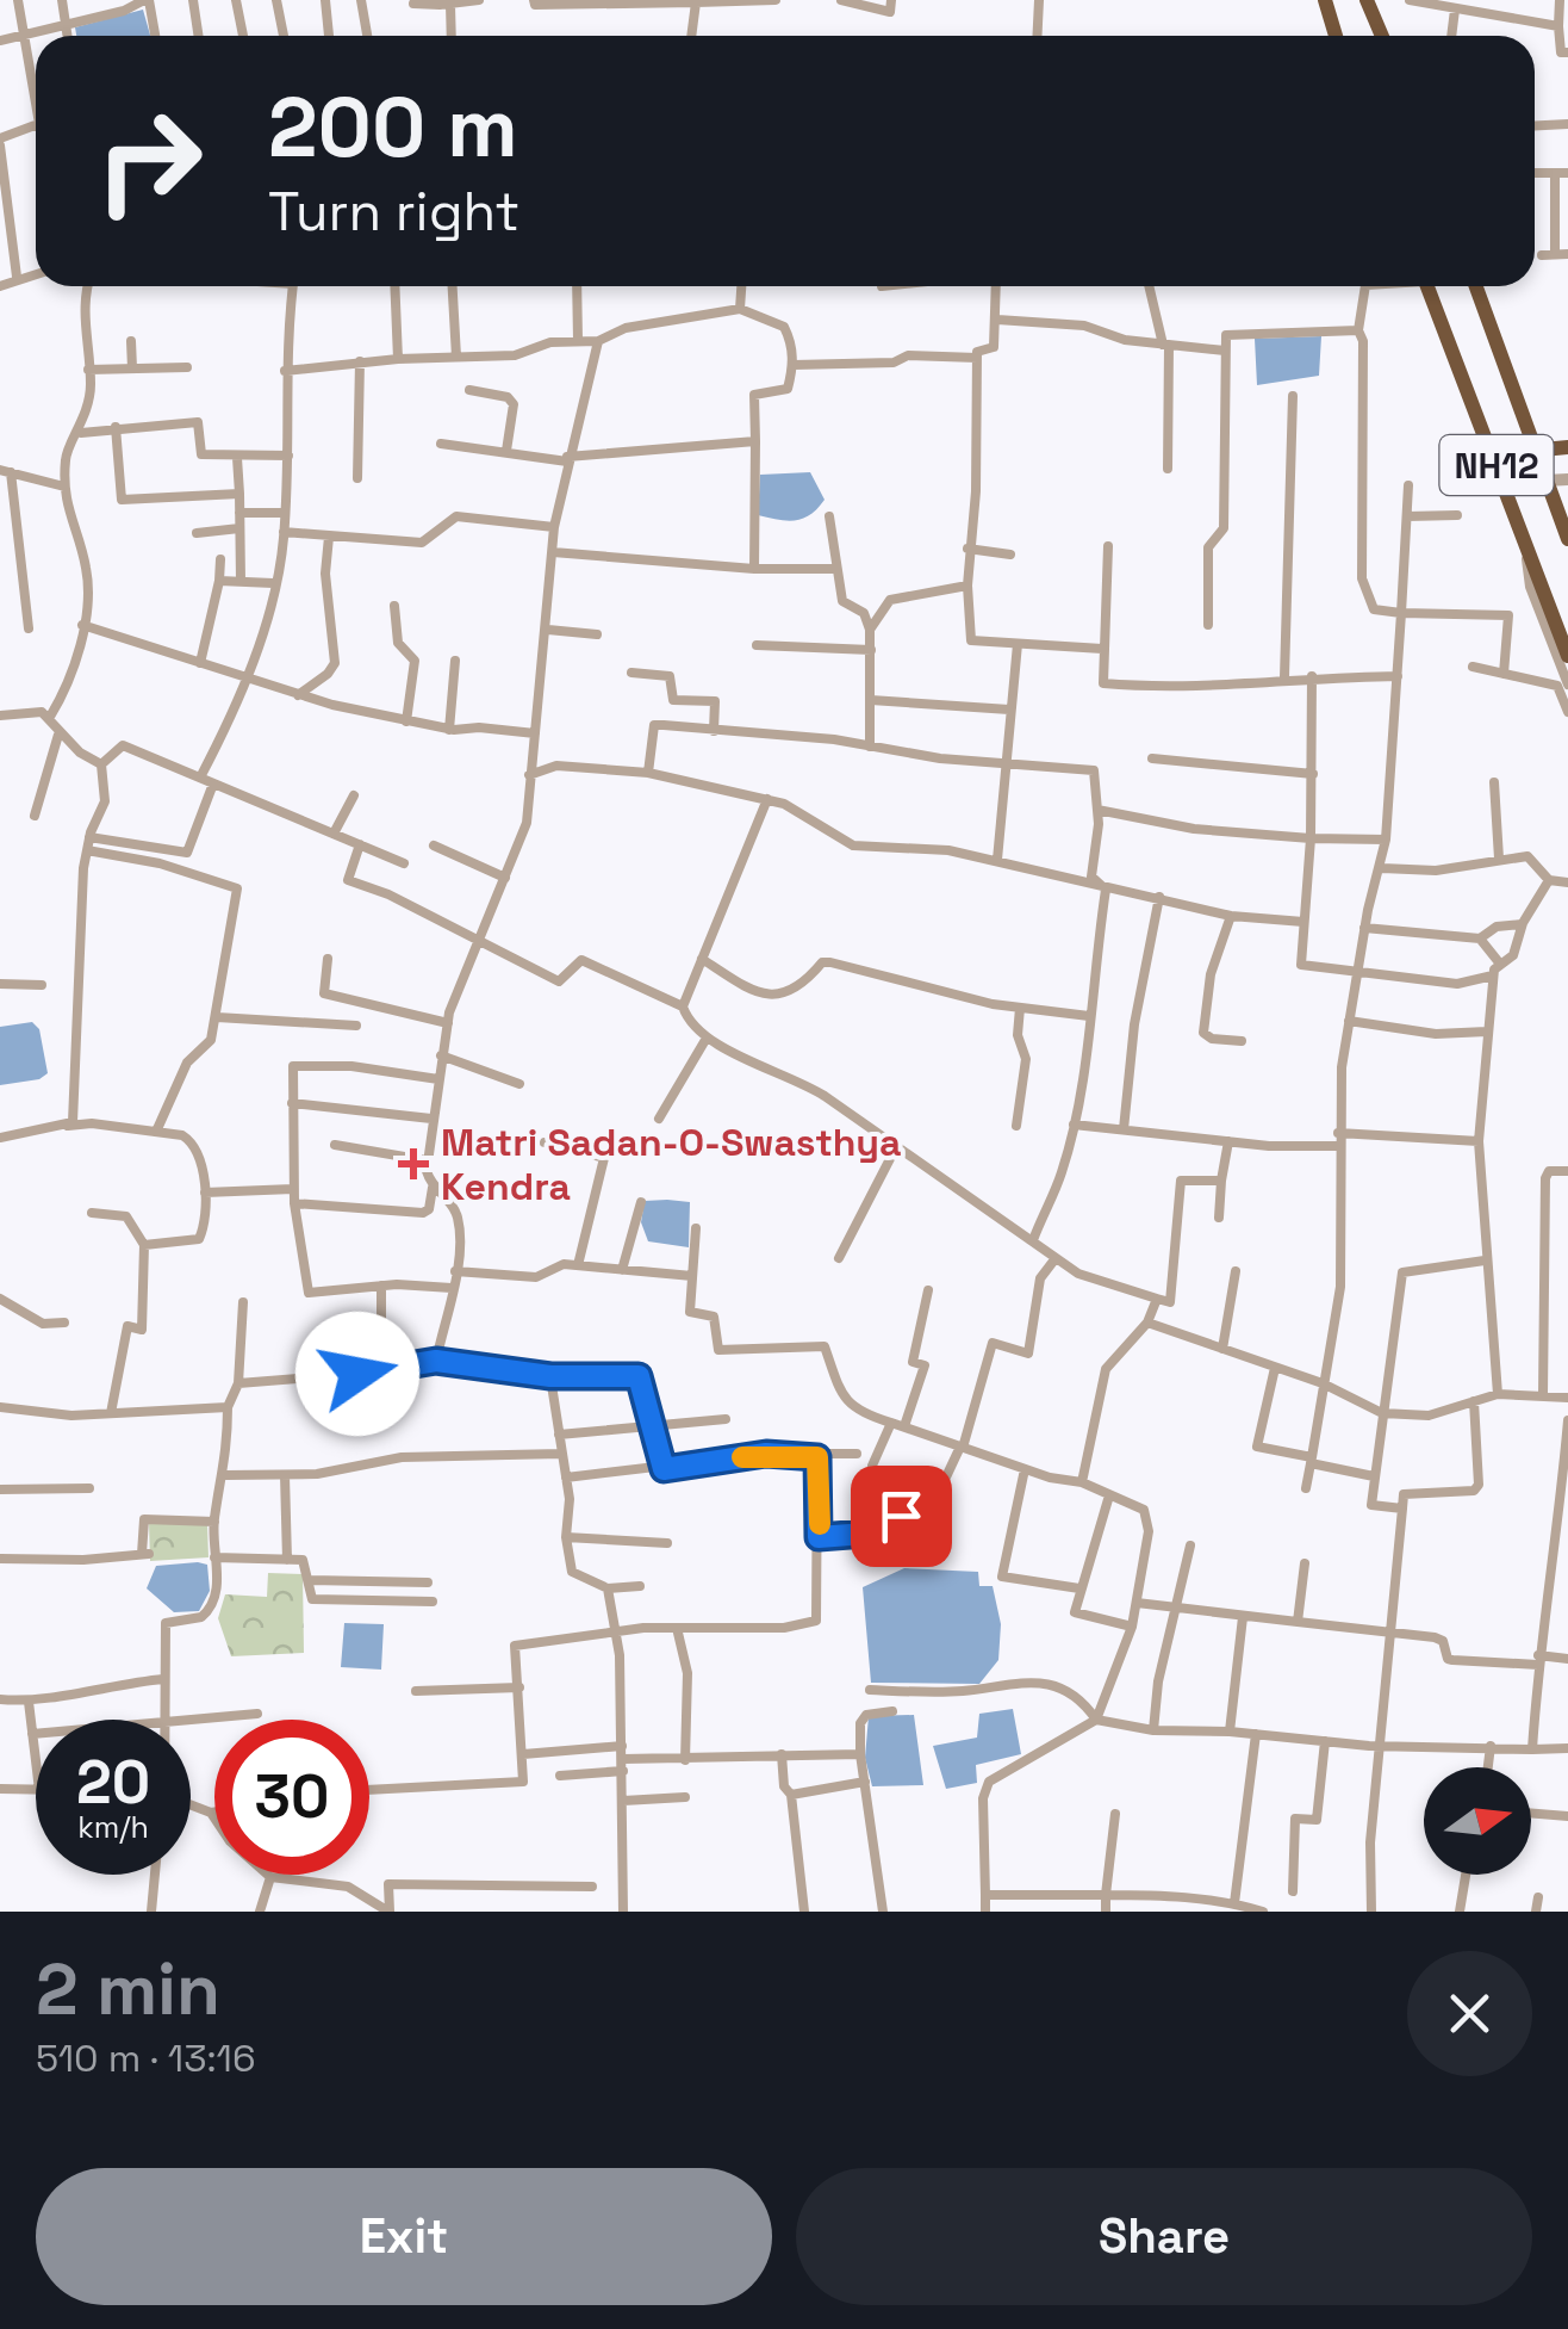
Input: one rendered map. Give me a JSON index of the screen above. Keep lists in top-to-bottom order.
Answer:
{
  "streets": {
    "highway": ["NH12"]
  },
  "places": {
    "health": ["Matri Sadan-O-Swasthya Kendra"]
  },
  "north": "right",
  "page": {
    "turn": ["200 m", "Turn right"],
    "speed": "20 km/h",
    "limit": "30",
    "heading": ["2 min", "510 m · 13:16"],
    "buttons": ["Exit", "Share"]
  }
}
